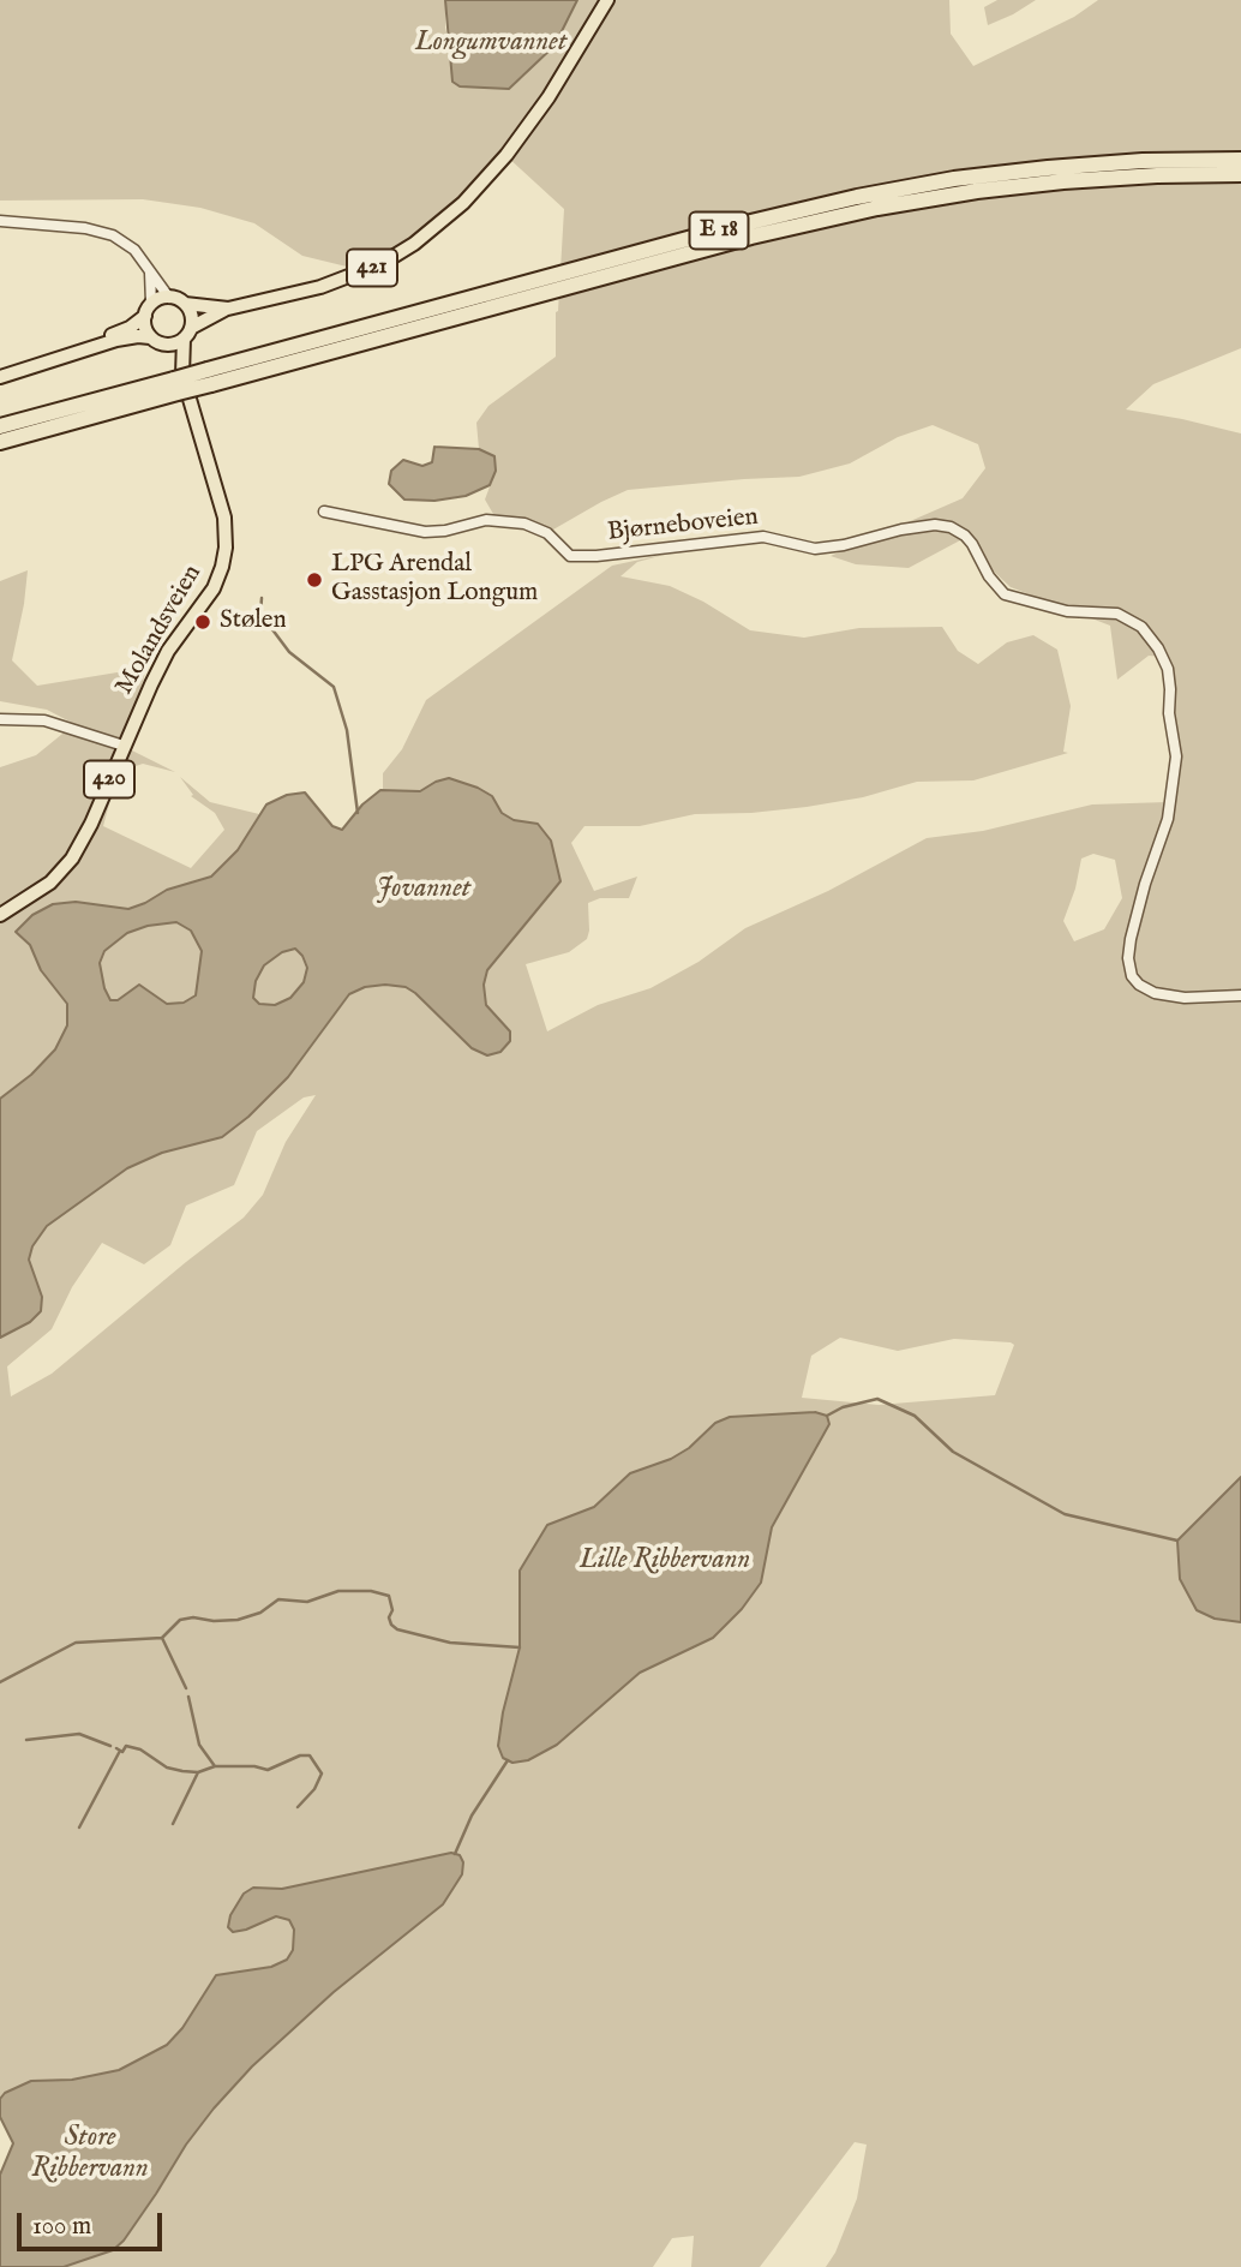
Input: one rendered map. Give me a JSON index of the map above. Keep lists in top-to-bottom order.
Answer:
{
  "streets": {
    "highway": ["E 18"],
    "main road": ["421", "Molandsveien", "420"],
    "street": ["Bjørneboveien"]
  },
  "crossings": [
    ["E 18", "Molandsveien"],
    ["421", "Molandsveien"]
  ],
  "water": [
    "Longumvannet",
    "Jovannet",
    "Lille Ribbervann",
    "Store Ribbervann"
  ],
  "places": ["LPG Arendal Gasstasjon Longum", "Stølen"],
  "scale_bar": "100 m"
}
